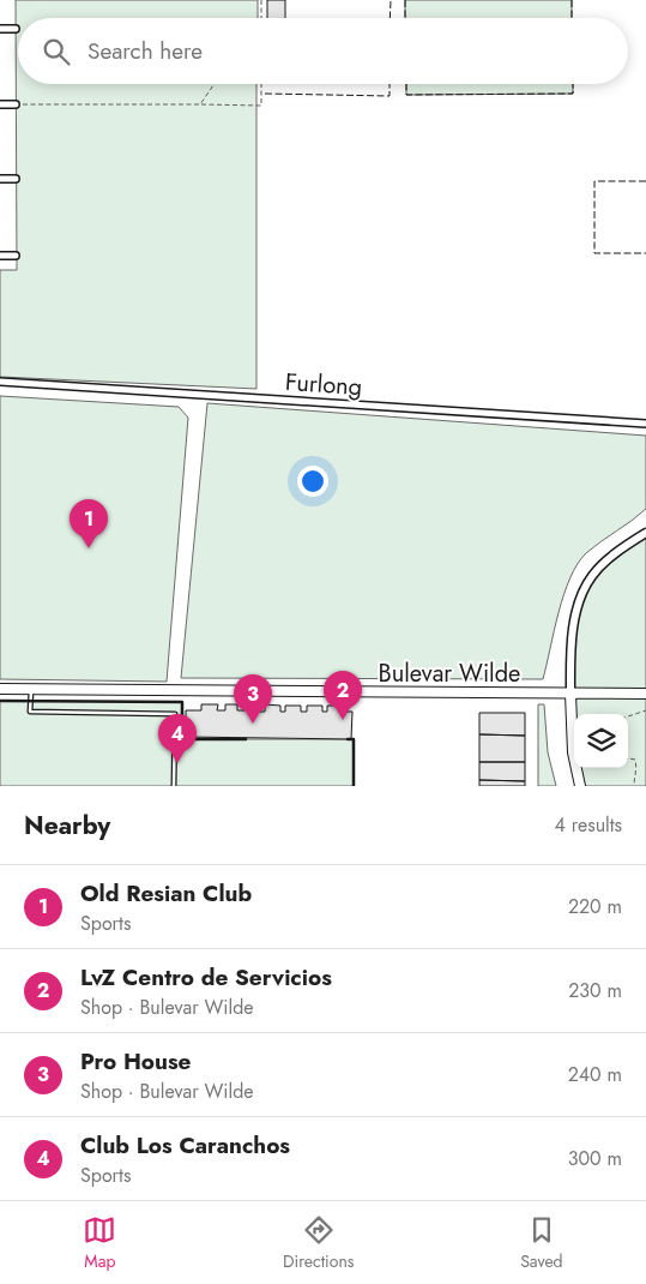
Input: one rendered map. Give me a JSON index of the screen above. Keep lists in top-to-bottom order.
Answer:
{
  "streets": {
    "main road": ["Bulevar Wilde"],
    "street": ["Furlong"]
  },
  "page": {
    "search": "Search here",
    "pins": [
      "1",
      "2",
      "3",
      "4"
    ],
    "heading": ["Nearby", "4 results"],
    "list": [
      {
        "mark": "1",
        "name": "Old Resian Club",
        "note": "Sports",
        "value": "220 m"
      },
      {
        "mark": "2",
        "name": "LvZ Centro de Servicios",
        "note": "Shop · Bulevar Wilde",
        "value": "230 m"
      },
      {
        "mark": "3",
        "name": "Pro House",
        "note": "Shop · Bulevar Wilde",
        "value": "240 m"
      },
      {
        "mark": "4",
        "name": "Club Los Caranchos",
        "note": "Sports",
        "value": "300 m"
      }
    ],
    "nav": ["Map", "Directions", "Saved"]
  }
}
